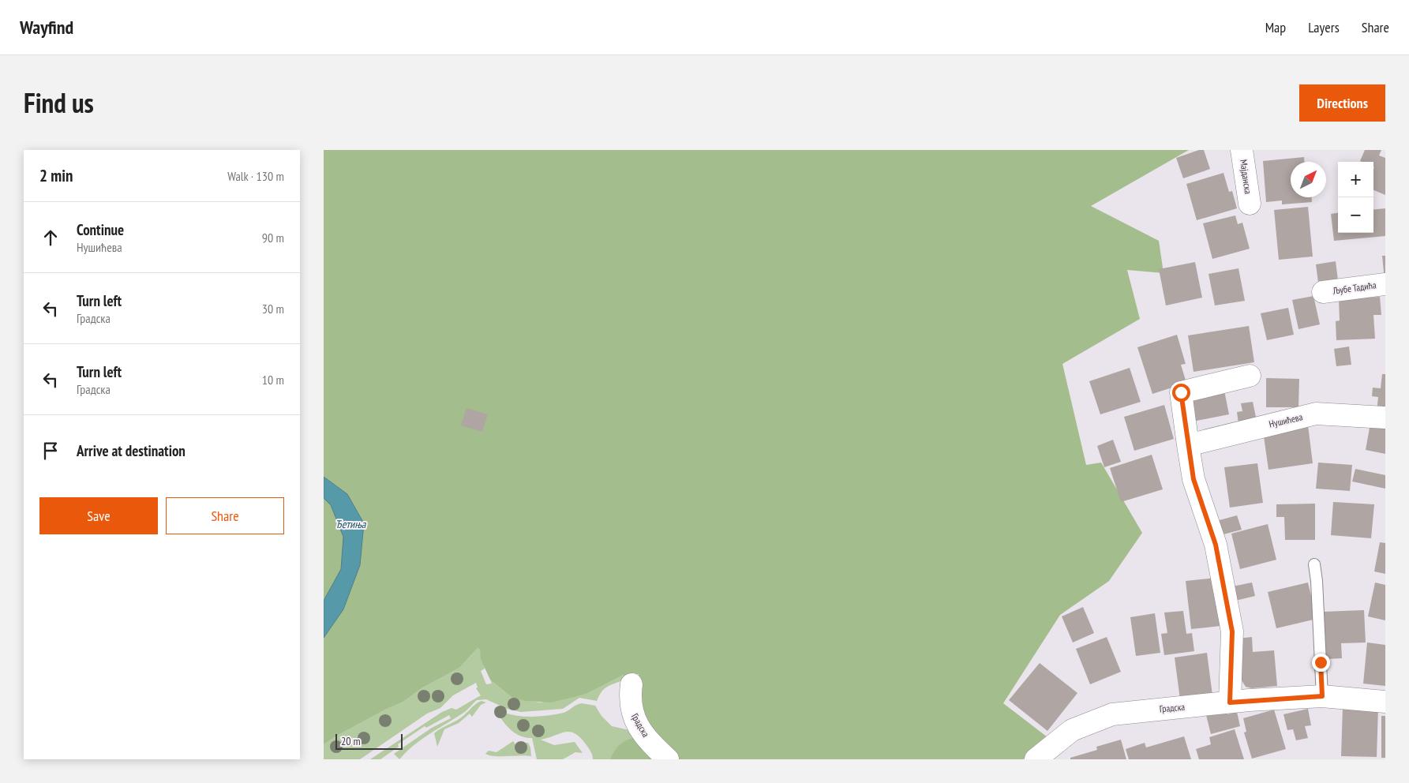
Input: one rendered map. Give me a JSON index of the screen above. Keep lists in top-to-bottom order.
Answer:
{
  "streets": {
    "street": [
      "Мајданска",
      "Љубе Тадића",
      "Нушићева",
      "Градска"
    ]
  },
  "water": ["Ђетиња"],
  "scale_bar": "20 m",
  "north": "top right",
  "page": {
    "header": "Wayfind",
    "nav": ["Map", "Layers", "Share"],
    "title": "Find us",
    "buttons": [
      "Directions",
      ["Save", "Share"]
    ],
    "heading": ["2 min", "Walk · 130 m"],
    "map_buttons": ["+", "−"],
    "list": [
      ["Continue", "Нушићева", "90 m"],
      ["Turn left", "Градска", "30 m"],
      ["Turn left", "Градска", "10 m"],
      "Arrive at destination"
    ],
    "scale": "20 m"
  }
}
